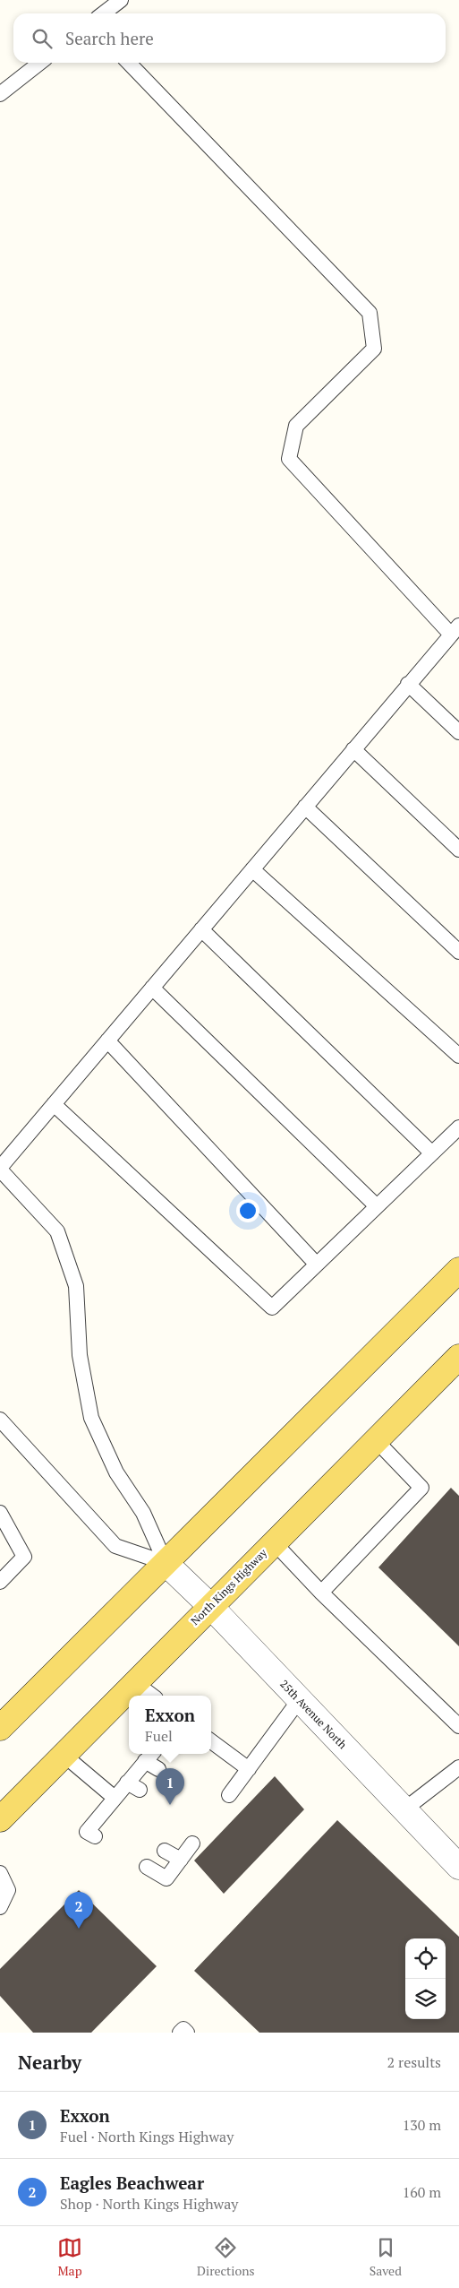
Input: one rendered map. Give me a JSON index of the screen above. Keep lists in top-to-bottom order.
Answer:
{
  "streets": {
    "main road": ["North Kings Highway"],
    "street": ["25th Avenue North"]
  },
  "crossings": [
    ["North Kings Highway", "25th Avenue North"]
  ],
  "page": {
    "search": "Search here",
    "popup": ["Exxon", "Fuel"],
    "pins": ["1", "2"],
    "heading": ["Nearby", "2 results"],
    "list": [
      {
        "mark": "1",
        "name": "Exxon",
        "note": "Fuel · North Kings Highway",
        "value": "130 m"
      },
      {
        "mark": "2",
        "name": "Eagles Beachwear",
        "note": "Shop · North Kings Highway",
        "value": "160 m"
      }
    ],
    "nav": ["Map", "Directions", "Saved"]
  }
}
